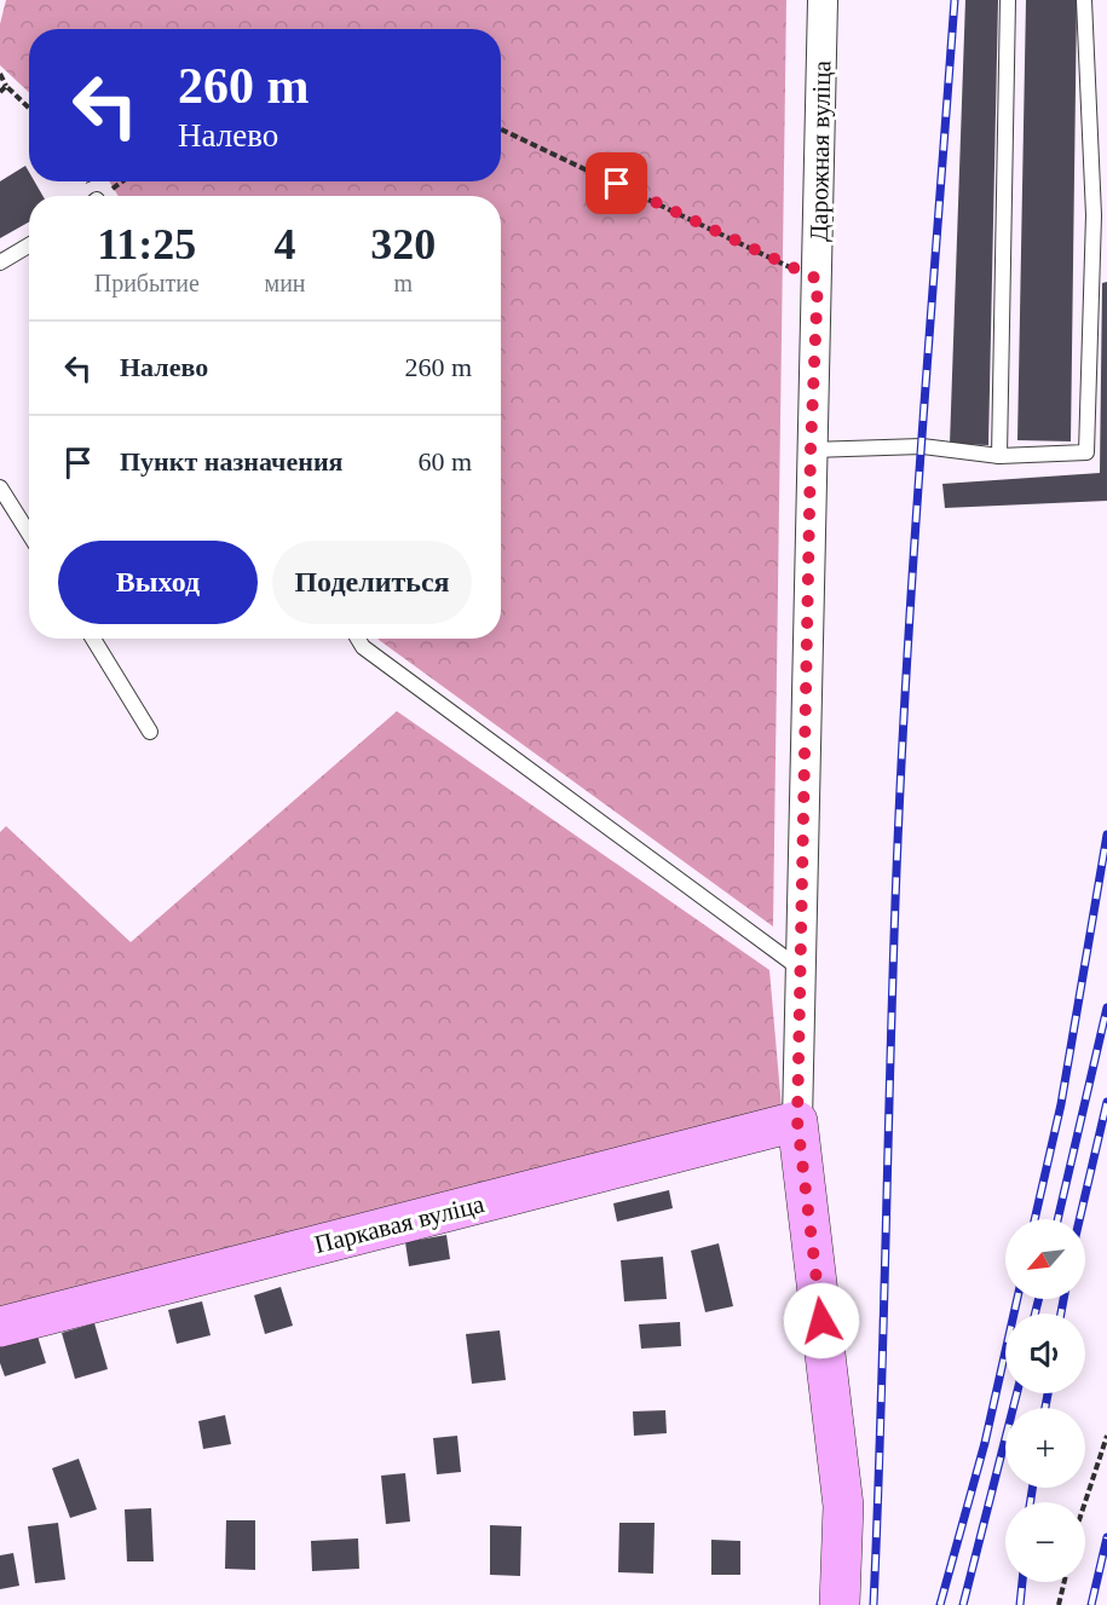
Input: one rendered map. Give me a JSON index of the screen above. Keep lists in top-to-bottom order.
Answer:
{
  "streets": {
    "street": ["Дарожная вуліца", "Паркавая вуліца"]
  },
  "crossings": [
    ["Дарожная вуліца", "Паркавая вуліца"]
  ],
  "north": "bottom left",
  "page": {
    "turn": ["260 m", "Налево"],
    "eta": [
      "11:25",
      "Прибытие",
      "4",
      "мин",
      "320",
      "m"
    ],
    "list": [
      {
        "name": "Налево",
        "value": "260 m"
      },
      {
        "name": "Пункт назначения",
        "value": "60 m"
      }
    ],
    "buttons": ["Выход", "Поделиться"],
    "map_buttons": ["+", "−"]
  }
}
